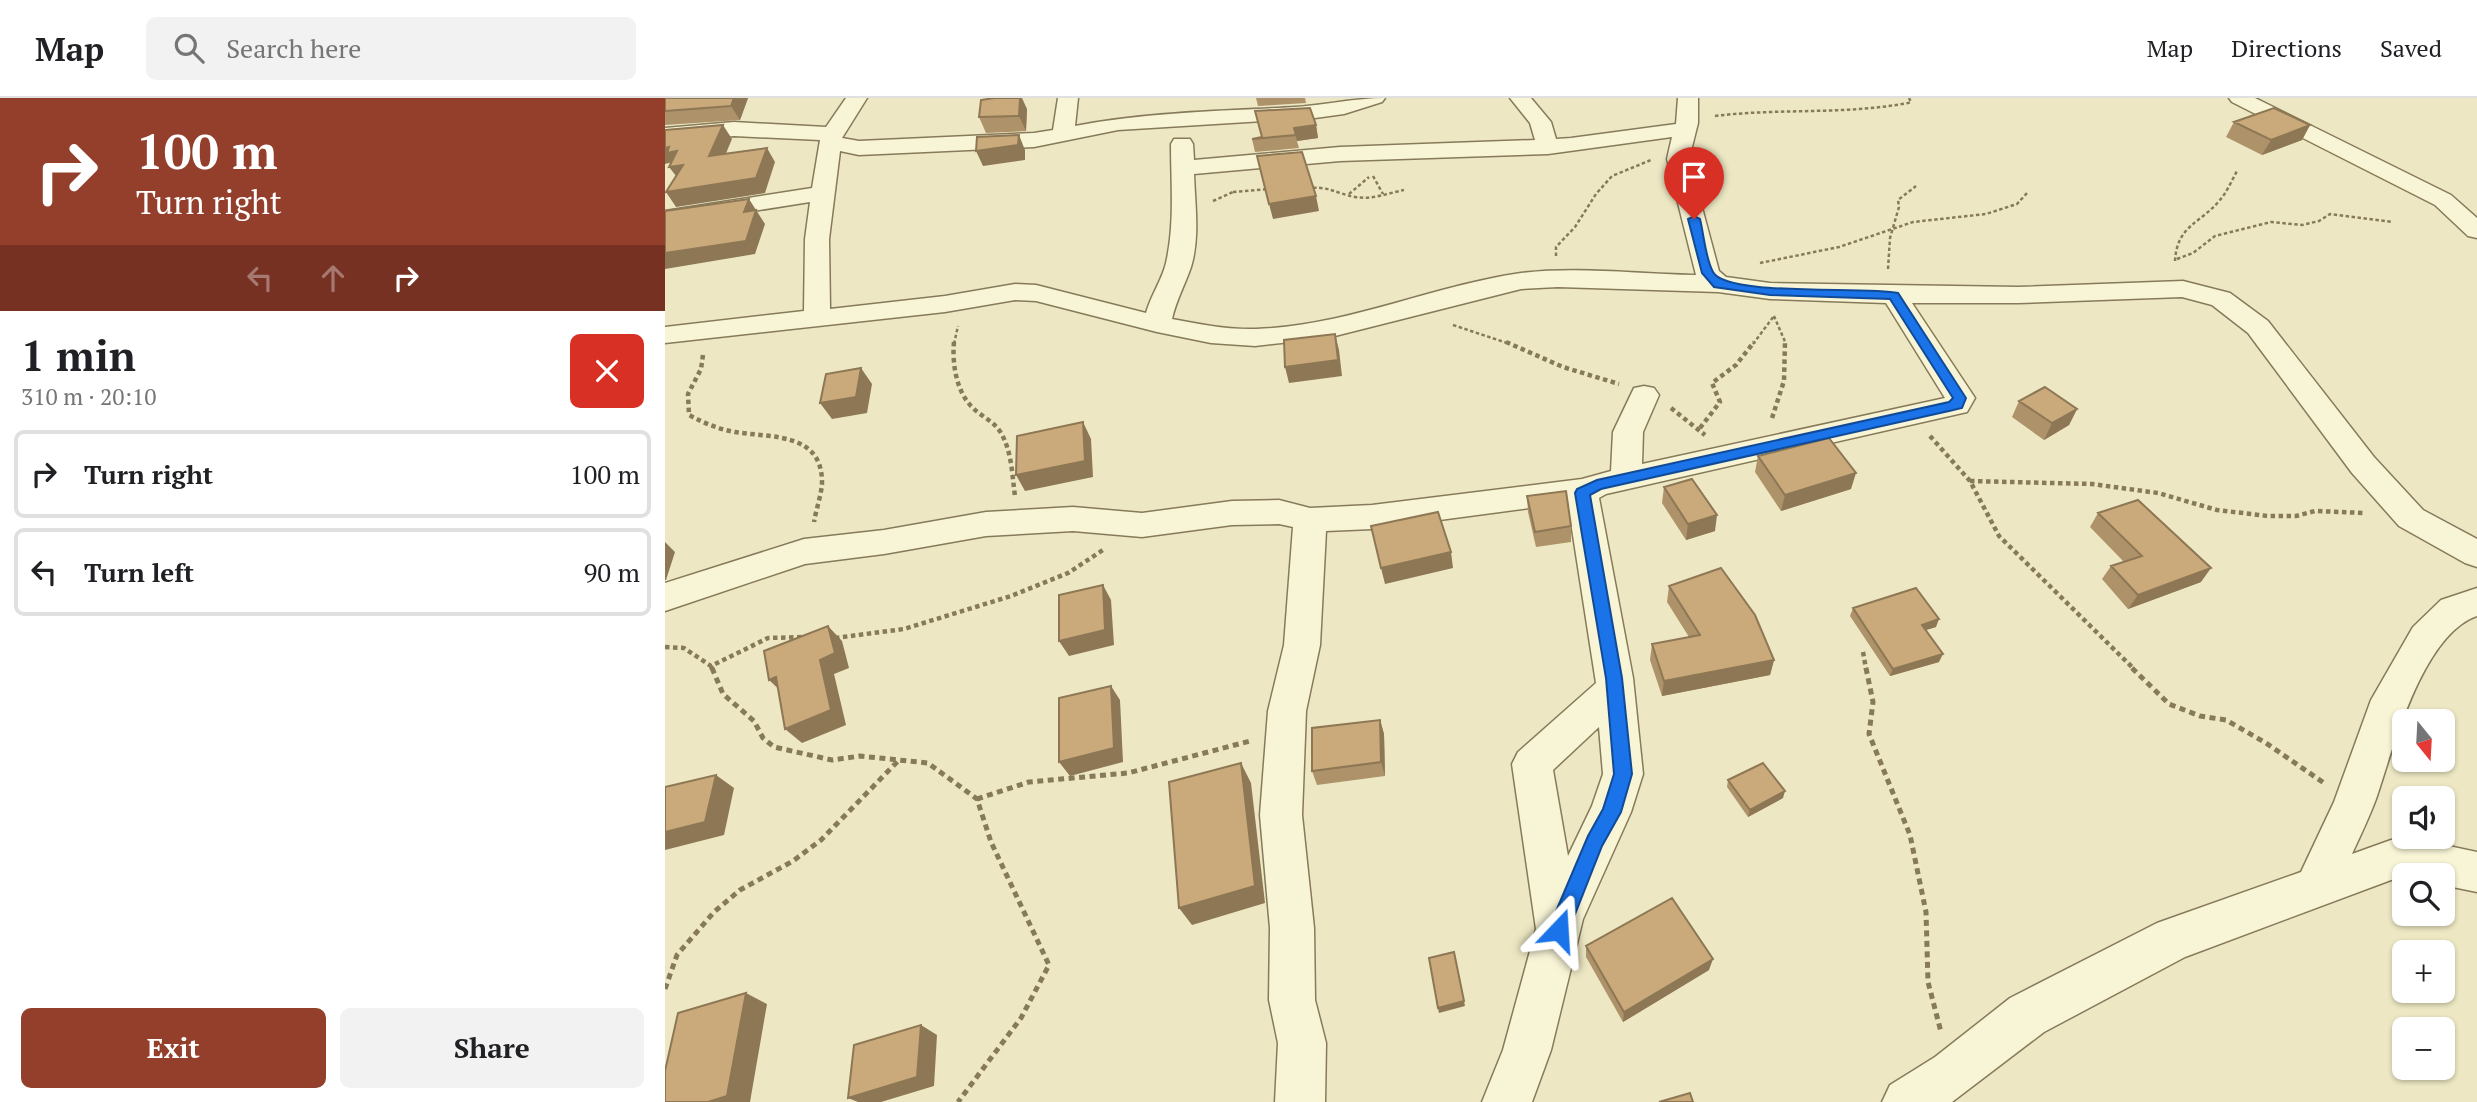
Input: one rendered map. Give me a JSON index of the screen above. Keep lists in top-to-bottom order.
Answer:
{
  "north": "bottom",
  "page": {
    "header": "Map",
    "search": "Search here",
    "nav": ["Map", "Directions", "Saved"],
    "turn": ["100 m", "Turn right"],
    "heading": ["1 min", "310 m · 20:10"],
    "list": [
      {
        "name": "Turn right",
        "value": "100 m"
      },
      {
        "name": "Turn left",
        "value": "90 m"
      }
    ],
    "map_buttons": ["+", "−"],
    "buttons": ["Exit", "Share"]
  }
}
